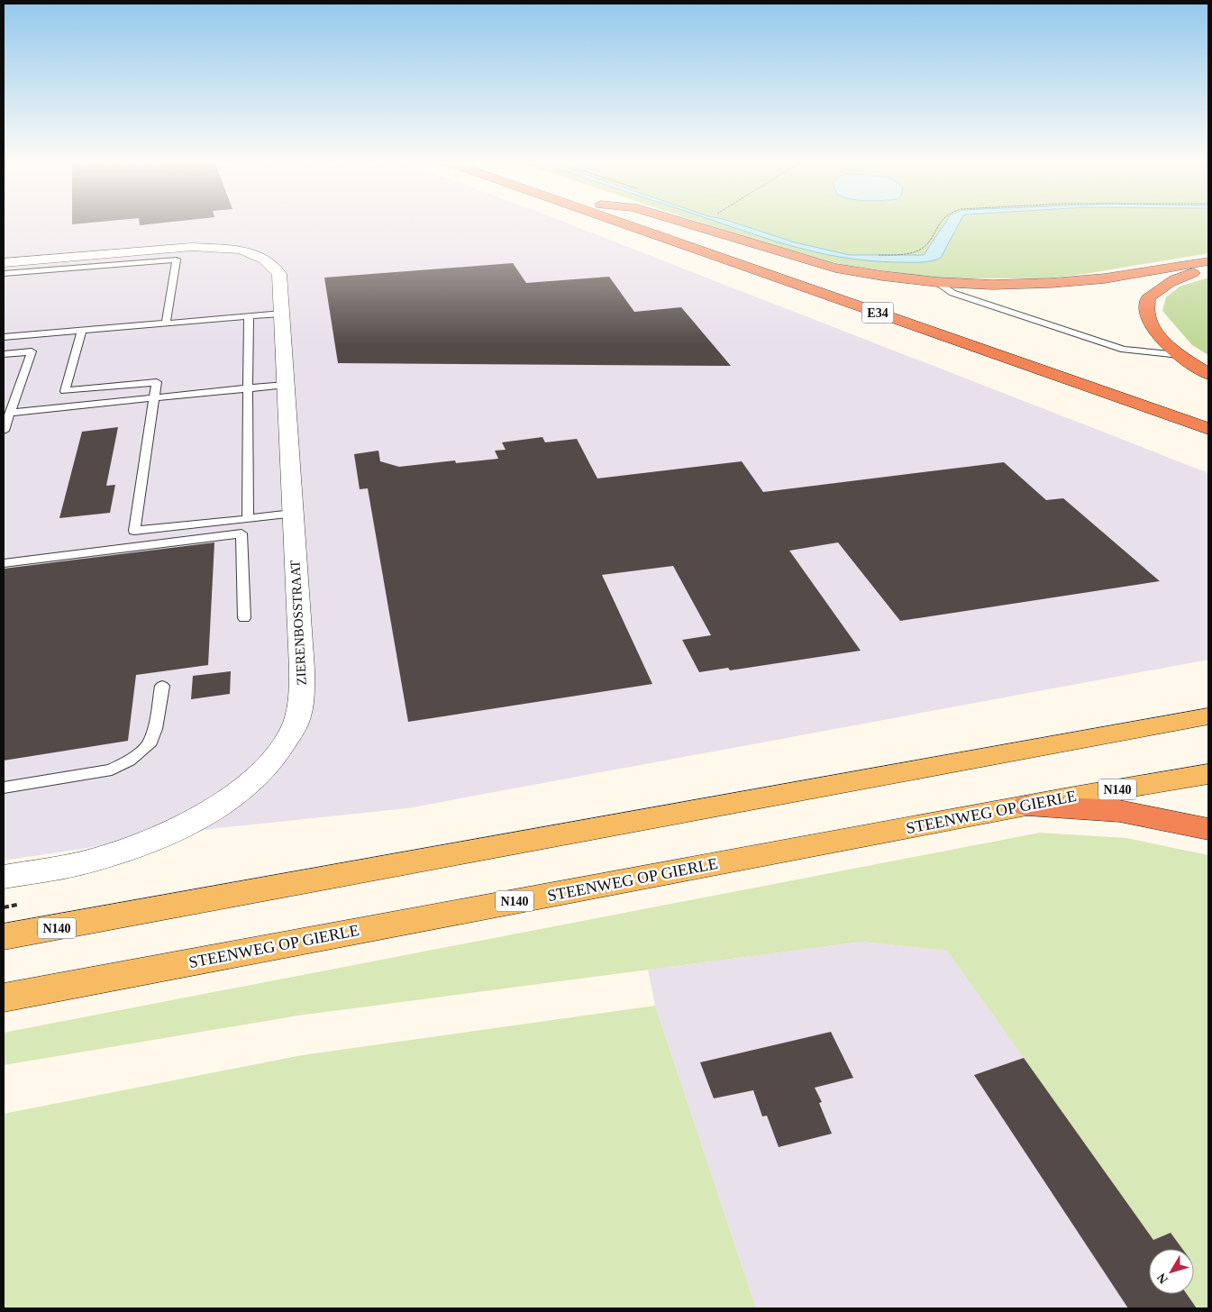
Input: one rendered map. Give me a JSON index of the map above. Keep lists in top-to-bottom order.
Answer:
{
  "streets": {
    "highway": ["E34"],
    "main road": ["N140", "STEENWEG OP GIERLE"],
    "street": ["ZIERENBOSSTRAAT"]
  },
  "north": "bottom left"
}
